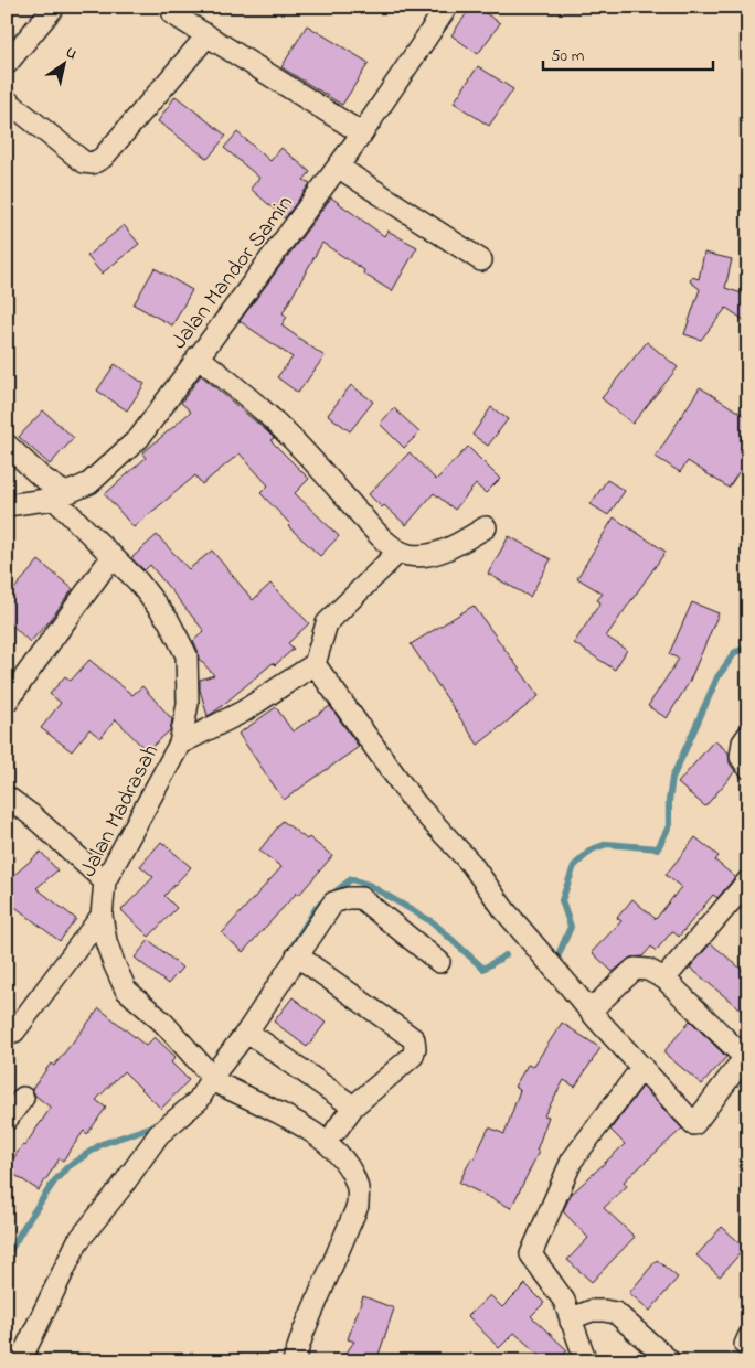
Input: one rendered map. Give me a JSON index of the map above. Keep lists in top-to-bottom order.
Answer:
{
  "streets": {
    "street": ["Jalan Mandor Samin", "Jalan Madrasah"]
  },
  "crossings": [
    ["Jalan Mandor Samin", "Jalan Madrasah"]
  ],
  "scale_bar": "50 m",
  "north": "top right"
}
